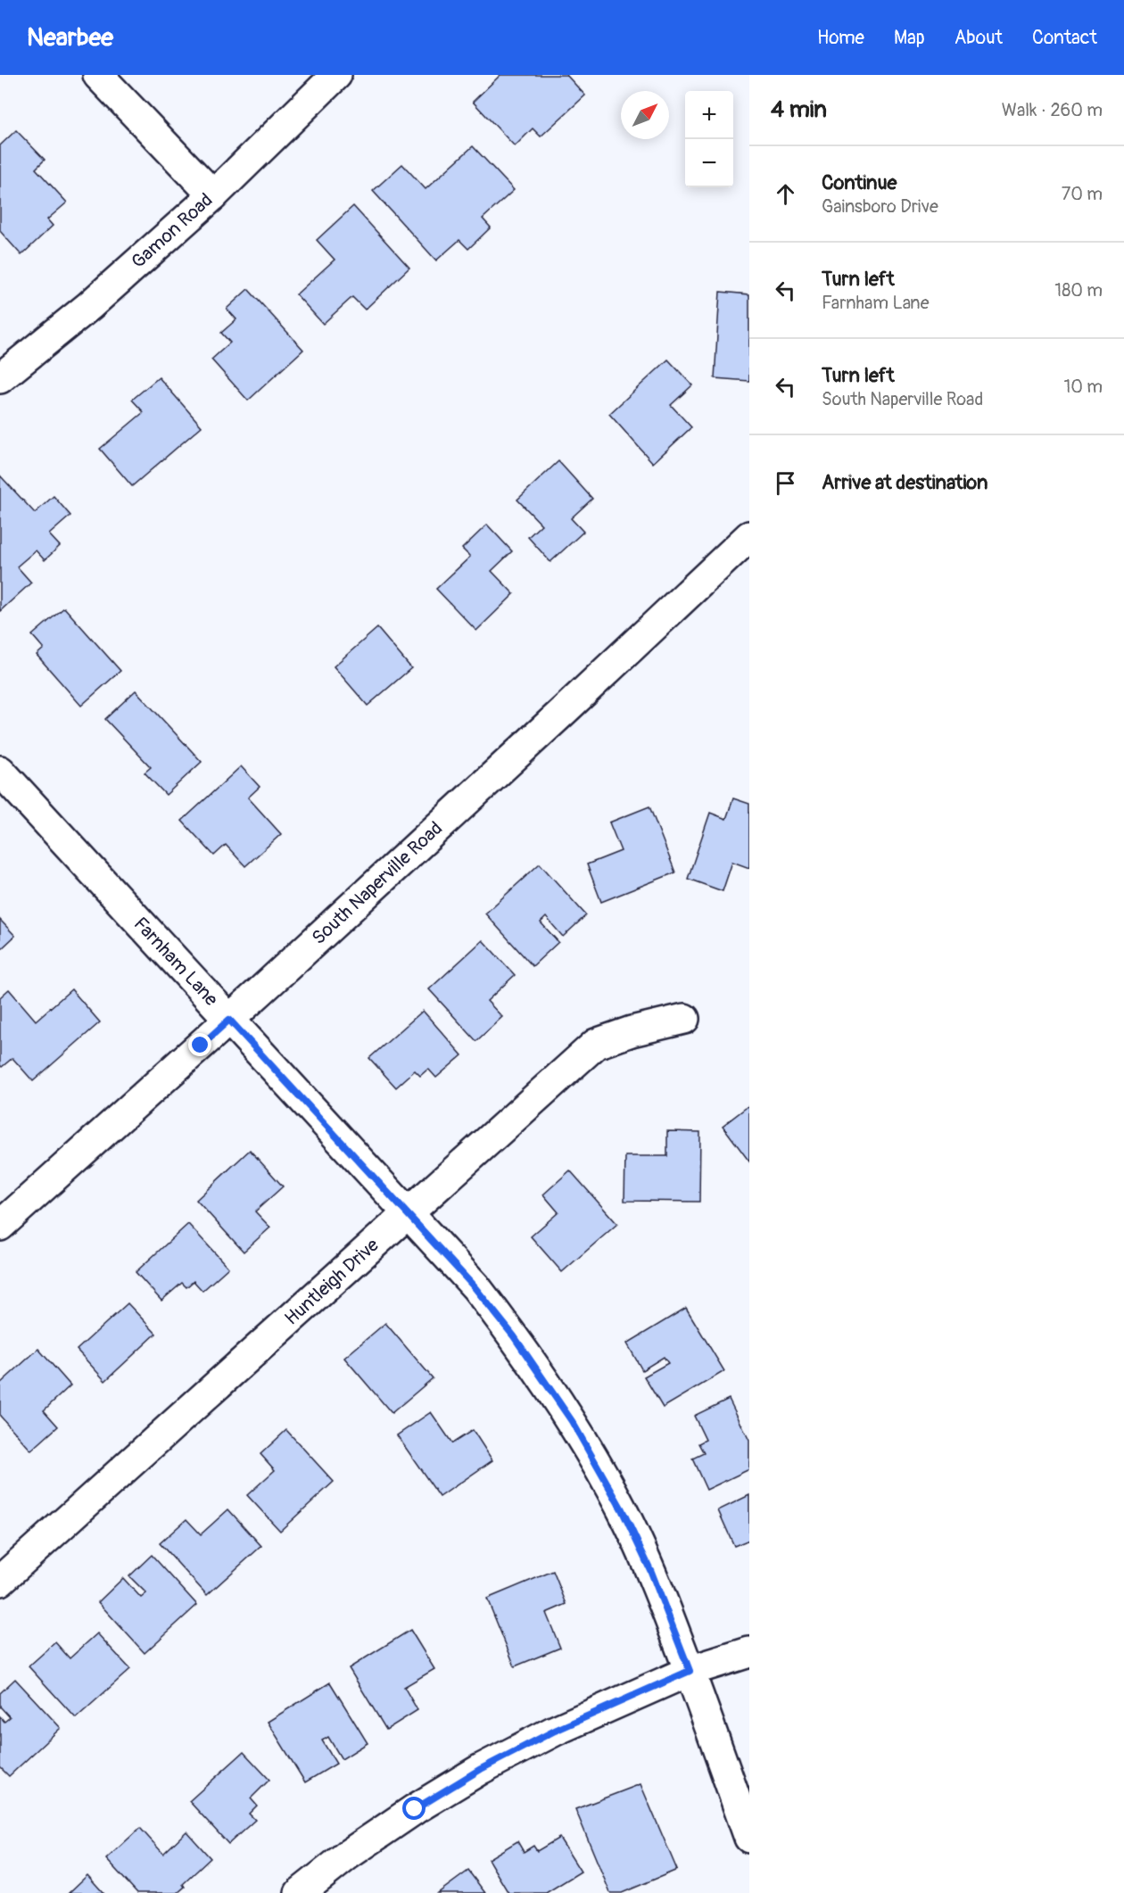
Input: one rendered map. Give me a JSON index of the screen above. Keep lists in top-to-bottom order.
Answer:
{
  "streets": {
    "street": [
      "Gamon Road",
      "South Naperville Road",
      "Farnham Lane",
      "Huntleigh Drive"
    ]
  },
  "crossings": [
    ["South Naperville Road", "Farnham Lane"],
    ["Farnham Lane", "Huntleigh Drive"]
  ],
  "north": "top right",
  "page": {
    "header": "Nearbee",
    "nav": [
      "Home",
      "Map",
      "About",
      "Contact"
    ],
    "heading": ["4 min", "Walk · 260 m"],
    "map_buttons": ["+", "−"],
    "list": [
      ["Continue", "Gainsboro Drive", "70 m"],
      ["Turn left", "Farnham Lane", "180 m"],
      ["Turn left", "South Naperville Road", "10 m"],
      "Arrive at destination"
    ]
  }
}
